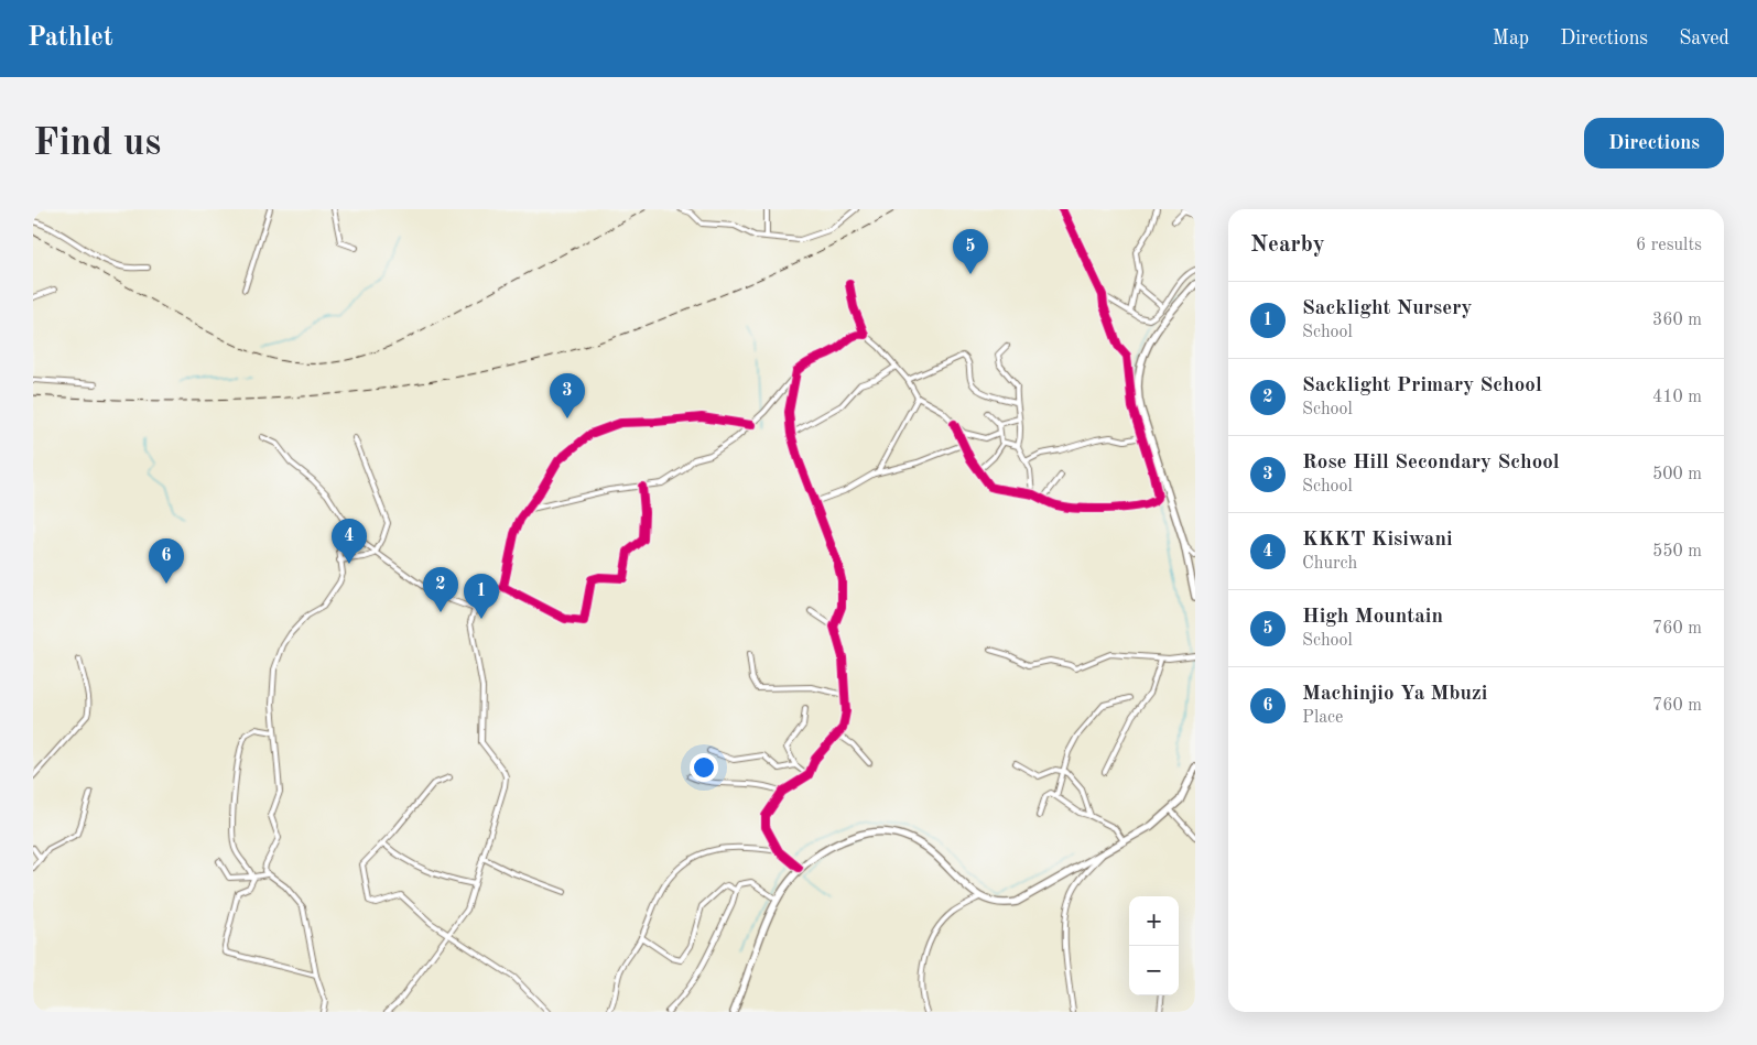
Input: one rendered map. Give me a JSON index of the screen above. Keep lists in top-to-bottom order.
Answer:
{
  "page": {
    "header": "Pathlet",
    "nav": ["Map", "Directions", "Saved"],
    "buttons": "Directions",
    "title": "Find us",
    "heading": ["Nearby", "6 results"],
    "pins": [
      "5",
      "3",
      "4",
      "6",
      "2",
      "1"
    ],
    "list": [
      {
        "mark": "1",
        "name": "Sacklight Nursery",
        "note": "School",
        "value": "360 m"
      },
      {
        "mark": "2",
        "name": "Sacklight Primary School",
        "note": "School",
        "value": "410 m"
      },
      {
        "mark": "3",
        "name": "Rose Hill Secondary School",
        "note": "School",
        "value": "500 m"
      },
      {
        "mark": "4",
        "name": "KKKT Kisiwani",
        "note": "Church",
        "value": "550 m"
      },
      {
        "mark": "5",
        "name": "High Mountain",
        "note": "School",
        "value": "760 m"
      },
      {
        "mark": "6",
        "name": "Machinjio Ya Mbuzi",
        "note": "Place",
        "value": "760 m"
      }
    ],
    "map_buttons": ["+", "−"]
  }
}
